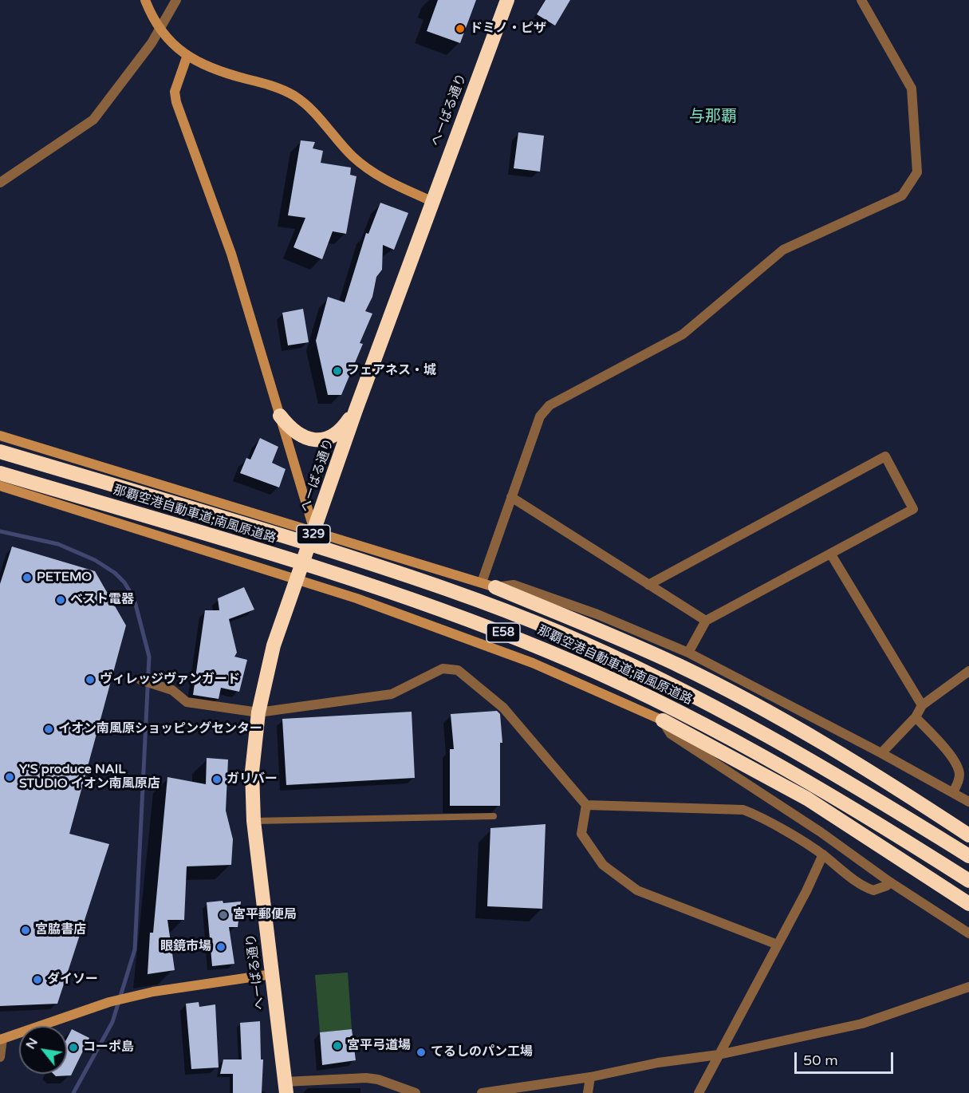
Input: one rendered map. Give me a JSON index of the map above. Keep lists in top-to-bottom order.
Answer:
{
  "streets": {
    "highway": [
      "へーばる通り",
      "那覇空港自動車道;南風原道路",
      "329",
      "E58"
    ]
  },
  "districts": ["与那覇"],
  "places": [
    "ドミノ・ピザ",
    "フェアネス・城",
    "PETEMO",
    "ベスト電器",
    "ヴィレッジヴァンガード",
    "イオン南風原ショッピングセンター",
    "Y'S produce NAIL STUDIO イオン南風原店",
    "ガリバー",
    "宮平郵便局",
    "宮脇書店",
    "眼鏡市場",
    "ダイソー",
    "宮平弓道場",
    "コーポ島",
    "てるしのパン工場"
  ],
  "scale_bar": "50 m",
  "north": "top left"
}
